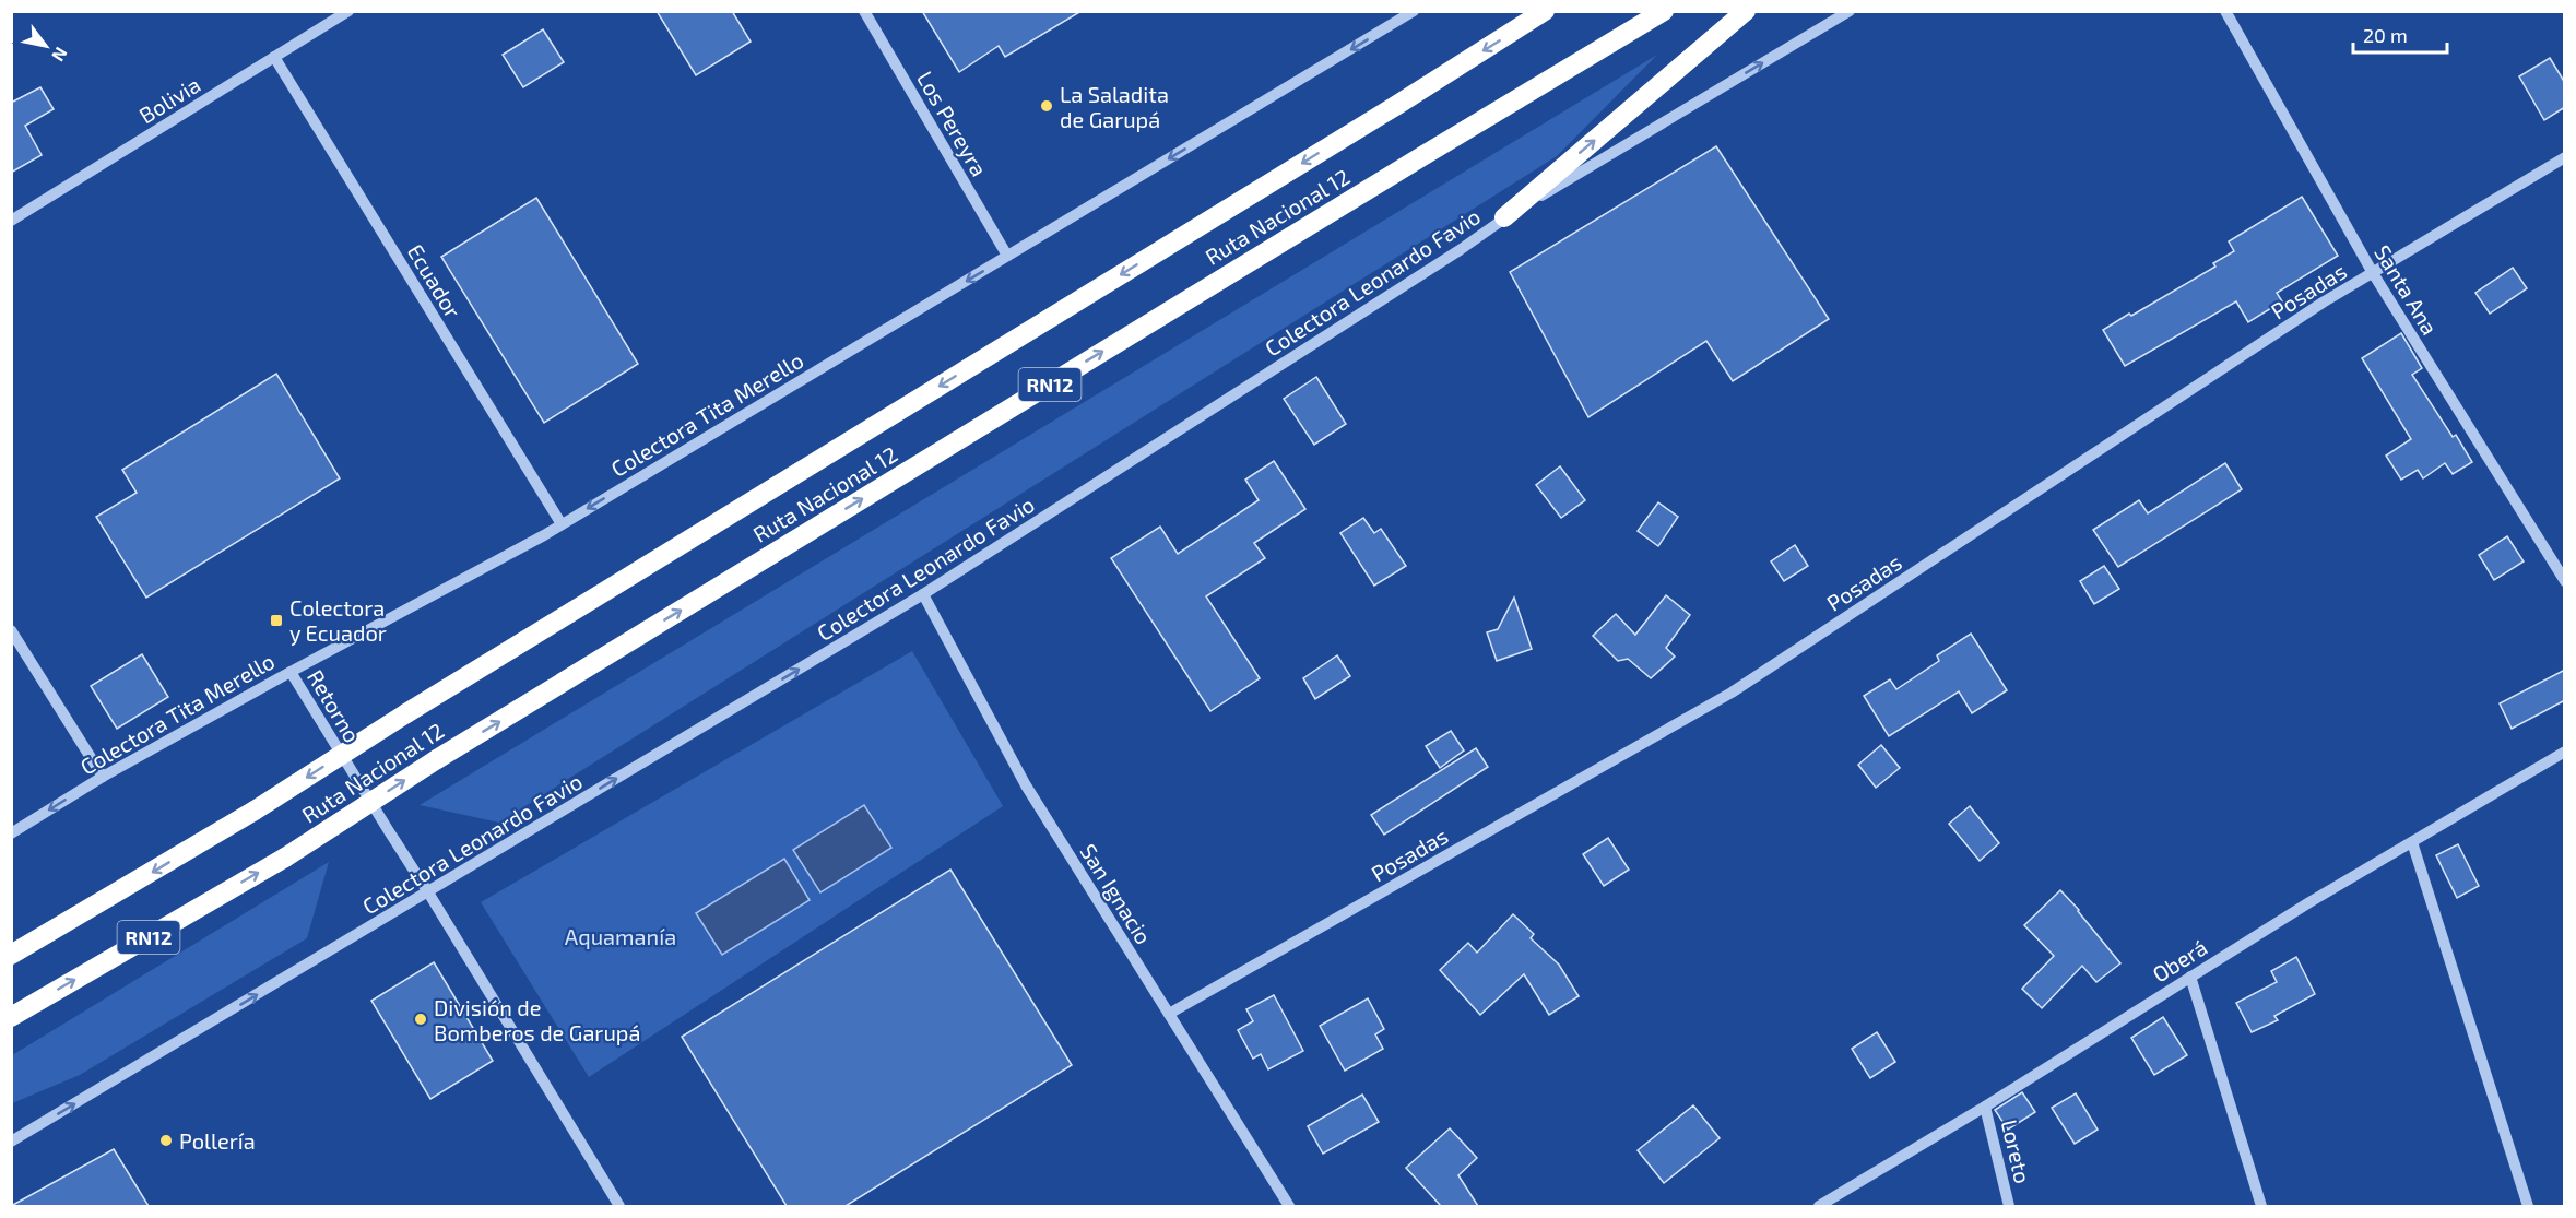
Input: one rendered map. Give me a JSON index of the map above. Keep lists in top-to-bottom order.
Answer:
{
  "streets": {
    "highway": ["Ruta Nacional 12", "RN12"],
    "street": [
      "Bolivia",
      "Los Pereyra",
      "Ecuador",
      "Colectora Leonardo Favio",
      "Santa Ana",
      "Posadas",
      "Colectora Tita Merello",
      "Retorno",
      "San Ignacio",
      "Oberá",
      "Loreto"
    ]
  },
  "crossings": [
    ["Bolivia", "Ecuador"],
    ["Los Pereyra", "Colectora Tita Merello"],
    ["Ecuador", "Colectora Tita Merello"],
    ["Colectora Leonardo Favio", "Retorno"],
    ["Colectora Leonardo Favio", "San Ignacio"],
    ["Santa Ana", "Posadas"],
    ["Posadas", "San Ignacio"],
    ["Colectora Tita Merello", "Retorno"],
    ["Oberá", "Loreto"]
  ],
  "one_way": ["Colectora Leonardo Favio", "Colectora Tita Merello"],
  "parks": ["Aquamanía"],
  "places": {
    "other": ["La Saladita de Garupá", "División de Bomberos de Garupá", "Pollería"],
    "transit": ["Colectora y Ecuador"]
  },
  "scale_bar": "20 m",
  "north": "bottom right"
}
